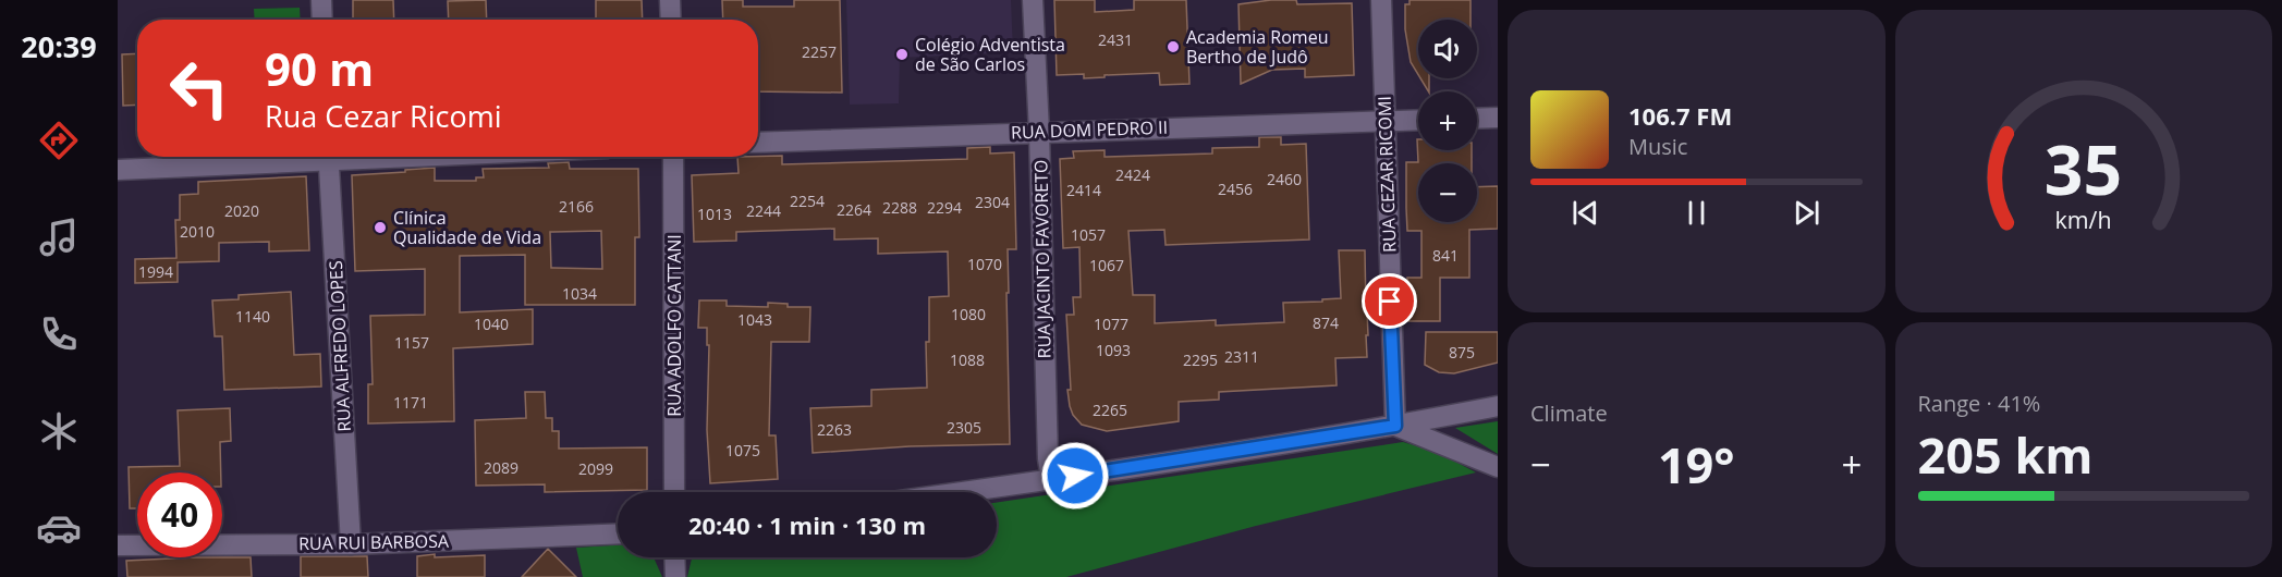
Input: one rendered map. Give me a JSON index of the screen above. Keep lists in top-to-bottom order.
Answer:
{
  "streets": {
    "street": [
      "RUA DOM PEDRO II",
      "RUA CEZAR RICOMI",
      "RUA JACINTO FAVORETO",
      "RUA ADOLFO CATTANI",
      "RUA ALFREDO LOPES",
      "RUA RUI BARBOSA"
    ]
  },
  "crossings": [
    ["RUA DOM PEDRO II", "RUA CEZAR RICOMI"],
    ["RUA DOM PEDRO II", "RUA JACINTO FAVORETO"],
    ["RUA ALFREDO LOPES", "RUA RUI BARBOSA"]
  ],
  "places": ["Academia Romeu Bertho de Judô", "Colégio Adventista de São Carlos", "Clínica Qualidade de Vida"],
  "house_numbers": [
    "2431",
    "2257",
    "2424",
    "2460",
    "2456",
    "2414",
    "2254",
    "2304",
    "2166",
    "2288",
    "2294",
    "2264",
    "2020",
    "2244",
    "1013",
    "2010",
    "1057",
    "841",
    "1070",
    "1067",
    "1994",
    "1034",
    "1080",
    "1140",
    "1043",
    "874",
    "1040",
    "1077",
    "1157",
    "1093",
    "875",
    "2311",
    "1088",
    "2295",
    "1171",
    "2265",
    "2305",
    "2263",
    "1075",
    "2089",
    "2099"
  ],
  "page": {
    "tabs": "20:39",
    "map_buttons": ["+", "−"],
    "turn": ["90 m", "Rua Cezar Ricomi"],
    "song": ["106.7 FM", "Music"],
    "tile": [
      "Climate",
      ["Range · 41%", "205 km"]
    ],
    "heat": ["−", "19°", "+"],
    "limit": "40",
    "trip": "20:40 · 1 min · 130 m",
    "gauge": ["35", "km/h"]
  }
}
